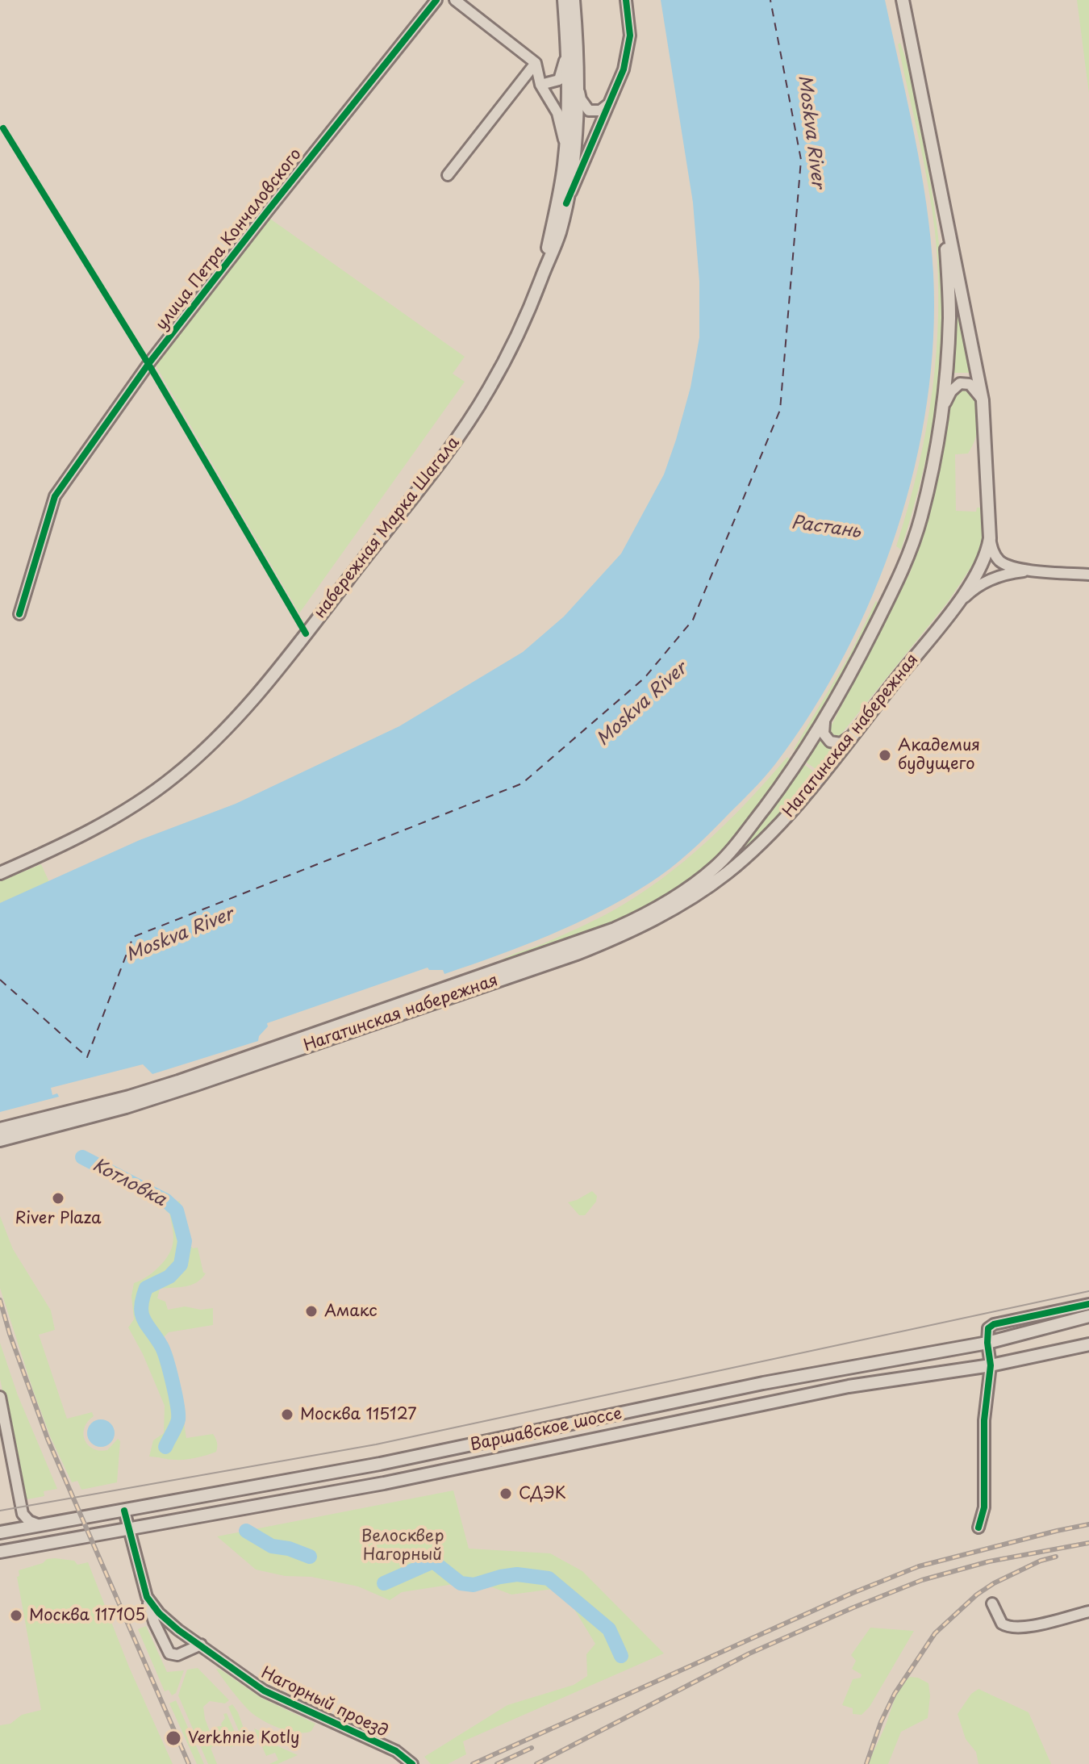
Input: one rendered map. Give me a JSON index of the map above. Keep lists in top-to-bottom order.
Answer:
{
  "streets": {
    "main road": ["набережная Марка Шагала", "Нагатинская набережная", "Варшавское шоссе"],
    "street": ["улица Петра Кончаловского", "Нагорный проезд"]
  },
  "crossings": [
    ["Варшавское шоссе", "Нагорный проезд"]
  ],
  "water": ["Moskva River", "Растань", "Котловка"],
  "parks": ["Велосквер Нагорный"],
  "places": [
    "Академия будущего",
    "River Plaza",
    "Амакс",
    "Москва 115127",
    "СДЭК",
    "Москва 117105",
    "Verkhnie Kotly"
  ]
}
